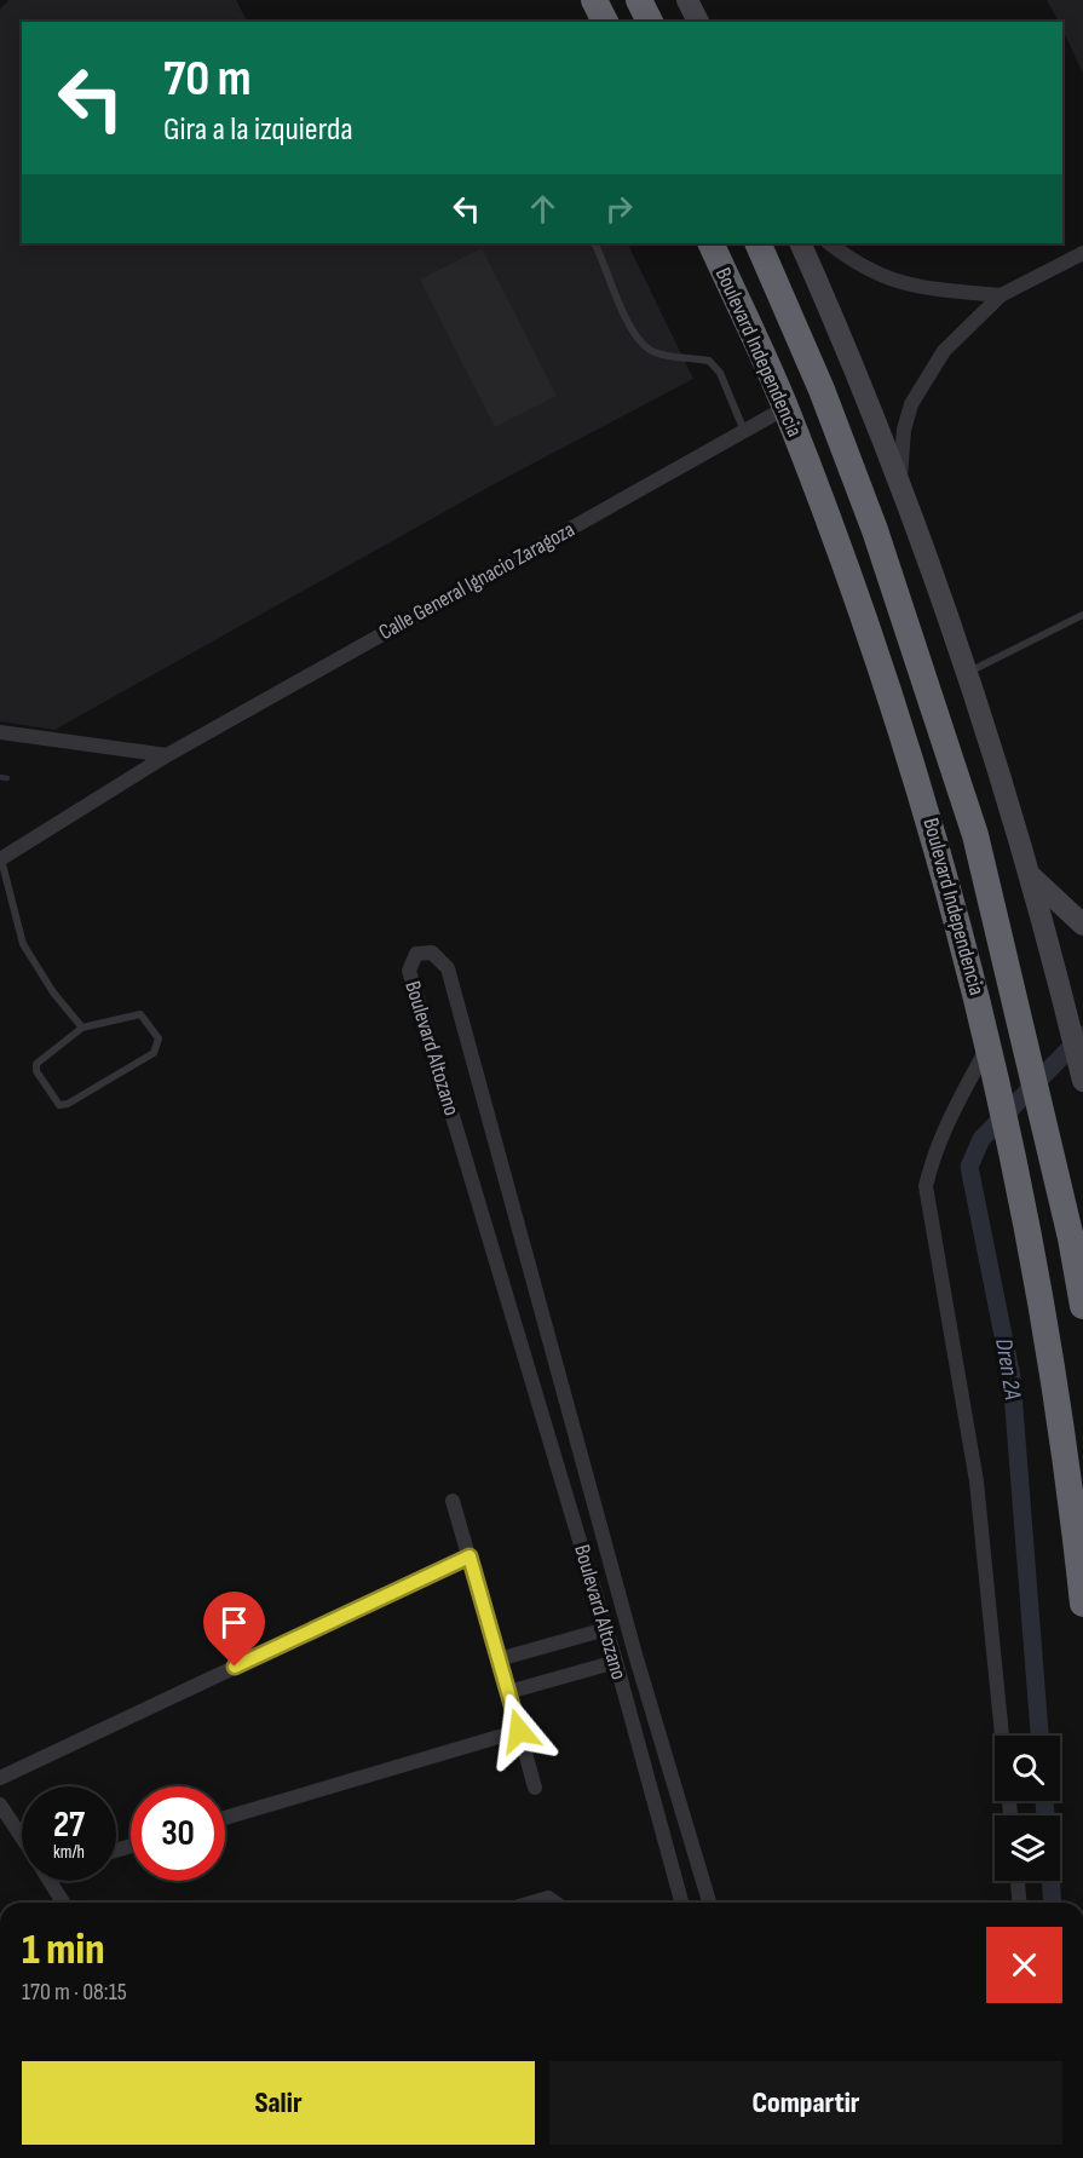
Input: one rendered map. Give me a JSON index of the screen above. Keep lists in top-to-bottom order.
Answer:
{
  "streets": {
    "highway": ["Boulevard Independencia"],
    "street": ["Calle General Ignacio Zaragoza", "Boulevard Altozano"]
  },
  "crossings": [
    ["Boulevard Independencia", "Calle General Ignacio Zaragoza"]
  ],
  "water": ["Dren 2A"],
  "page": {
    "turn": ["70 m", "Gira a la izquierda"],
    "speed": "27 km/h",
    "limit": "30",
    "heading": ["1 min", "170 m · 08:15"],
    "buttons": ["Salir", "Compartir"]
  }
}
